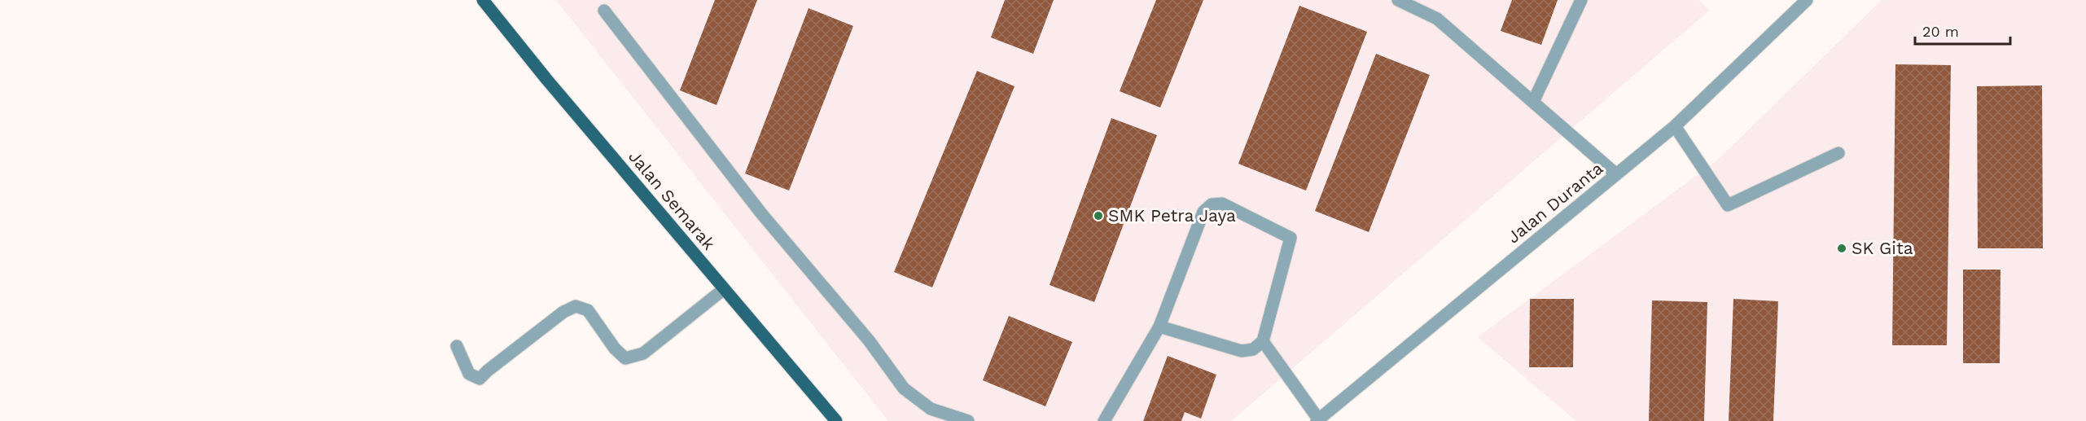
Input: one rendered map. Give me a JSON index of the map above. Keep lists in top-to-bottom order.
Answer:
{
  "streets": {
    "main road": ["Jalan Semarak"],
    "street": ["Jalan Duranta"]
  },
  "places": ["SMK Petra Jaya", "SK Gita"],
  "scale_bar": "20 m"
}
